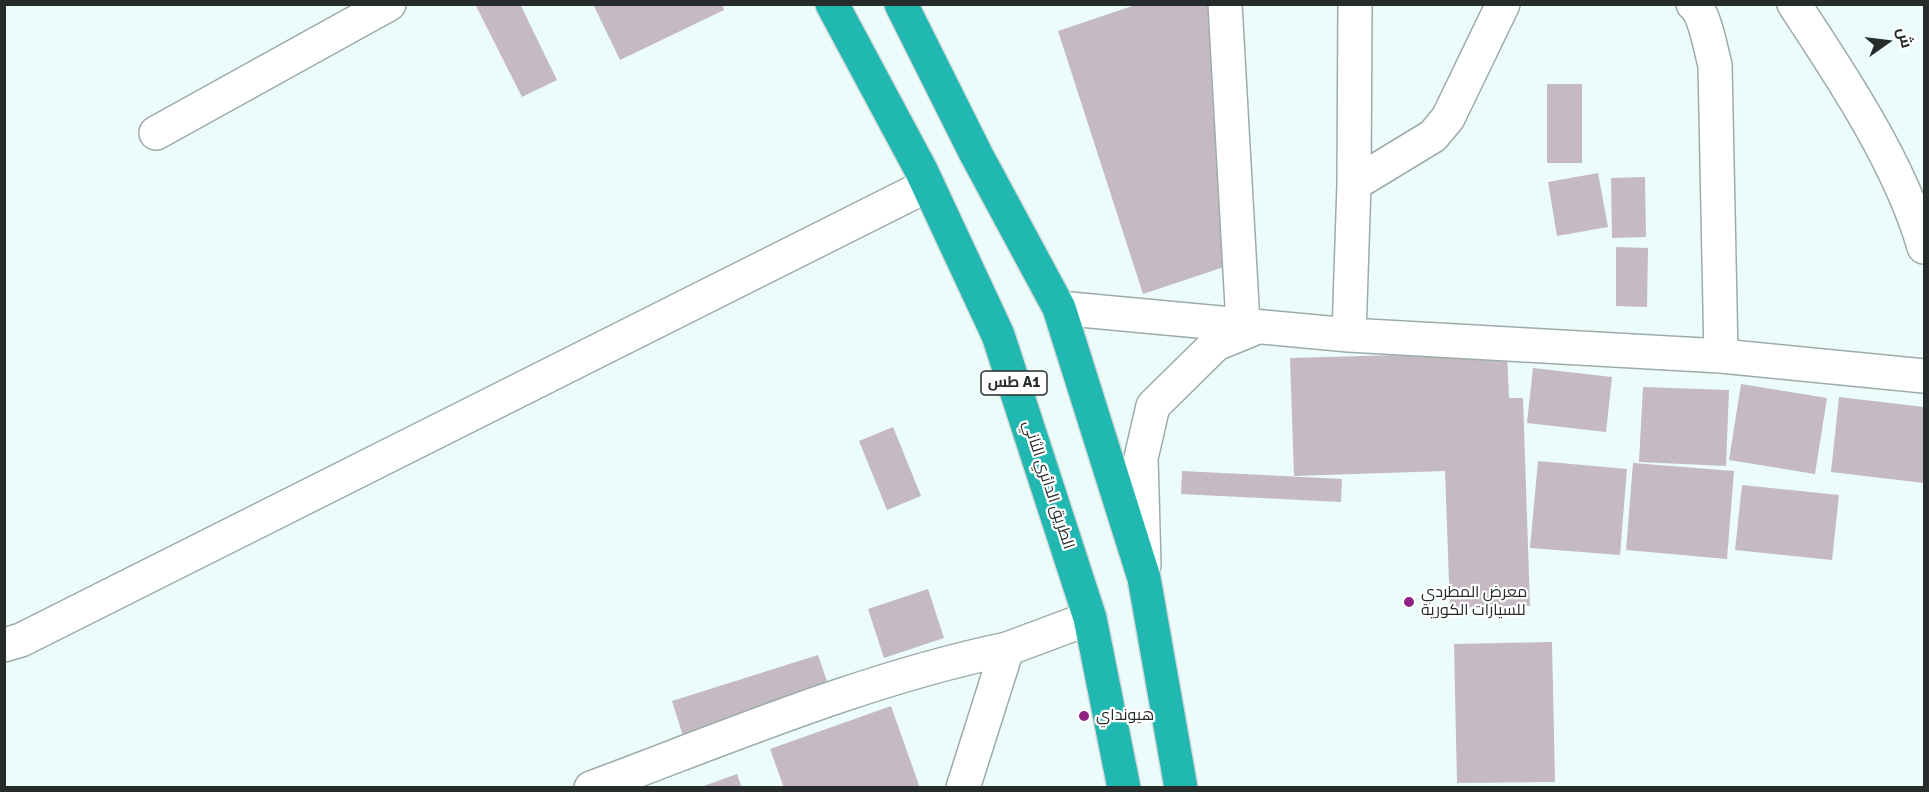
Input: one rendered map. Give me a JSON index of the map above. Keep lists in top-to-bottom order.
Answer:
{
  "streets": {
    "highway": ["طس A1", "الطريق الدائري الثاني"]
  },
  "places": ["معرض المطردي للسيارات الكورية", "هيونداي"],
  "north": "right"
}
